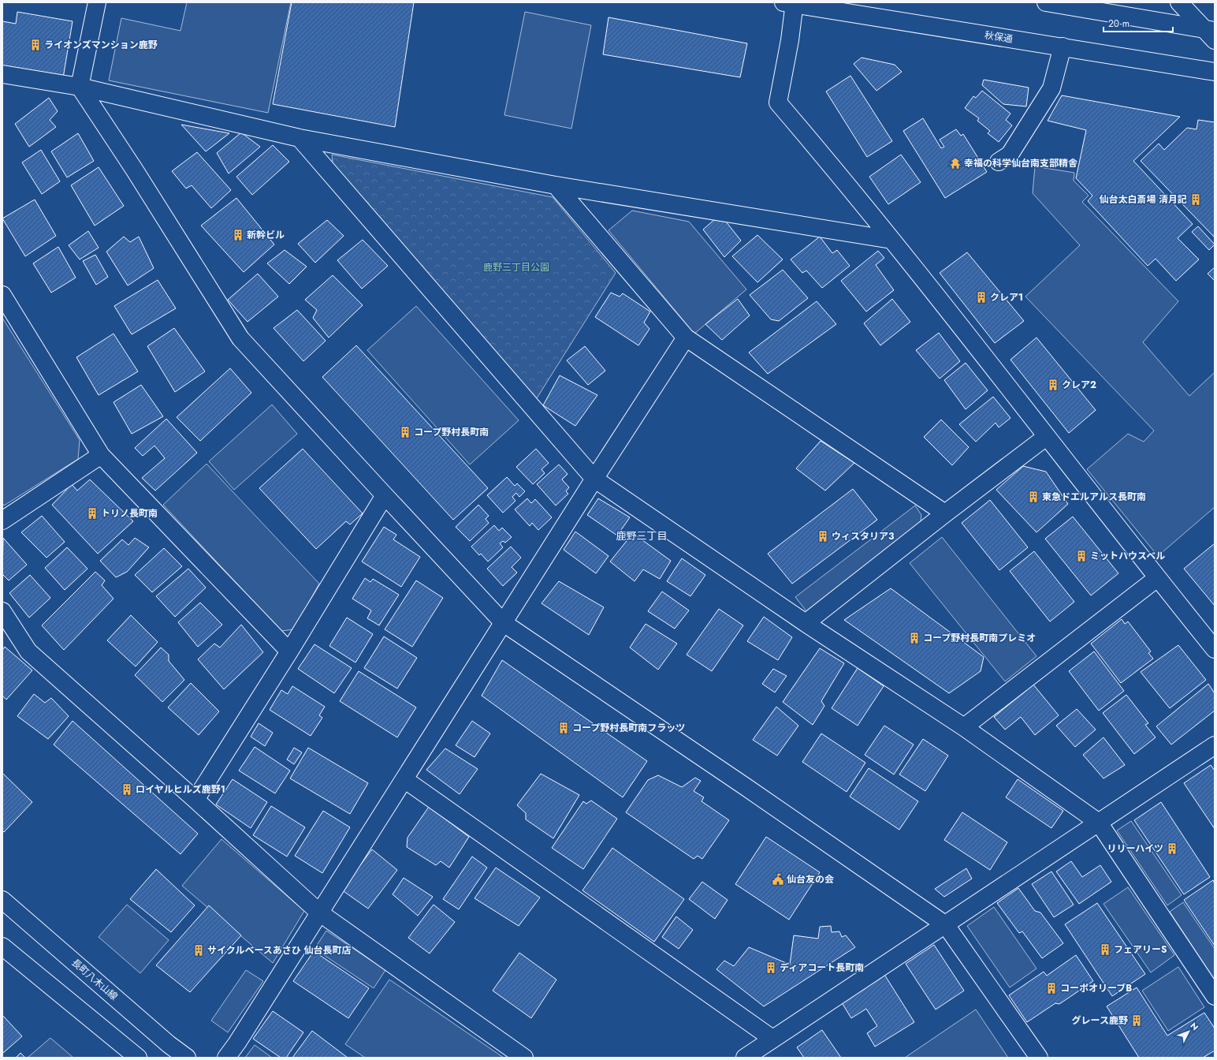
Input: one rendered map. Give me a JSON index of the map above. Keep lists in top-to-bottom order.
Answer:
{
  "streets": {
    "main road": ["秋保通", "長町八木山線"]
  },
  "districts": ["鹿野三丁目"],
  "parks": ["鹿野三丁目公園"],
  "places": {
    "building": [
      "ライオンズマンション鹿野",
      "仙台太白斎場 清月記",
      "新幹ビル",
      "クレア1",
      "クレア2",
      "コープ野村長町南",
      "東急ドエルアルス長町南",
      "トリノ長町南",
      "ウィスタリア3",
      "ミットハウスベル",
      "コープ野村長町南プレミオ",
      "コープ野村長町南フラッツ",
      "ロイヤルヒルズ鹿野1",
      "リリーハイツ",
      "フェアリーS",
      "サイクルベースあさひ 仙台長町店",
      "ディアコート長町南",
      "コーポオリーブB",
      "グレース鹿野"
    ],
    "temple": ["幸福の科学仙台南支部精舎"],
    "public building": ["仙台友の会"]
  },
  "scale_bar": "20 m",
  "north": "top right"
}
